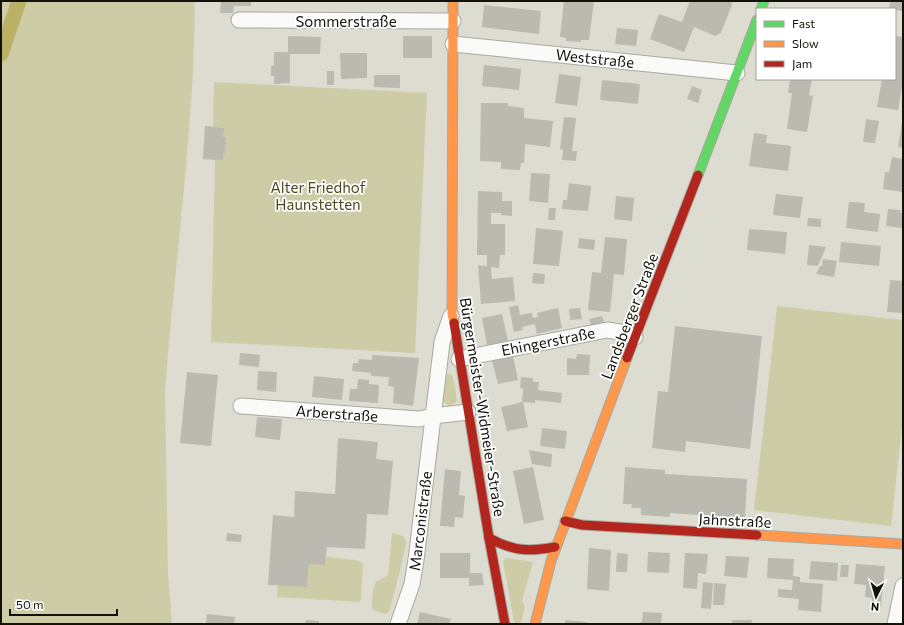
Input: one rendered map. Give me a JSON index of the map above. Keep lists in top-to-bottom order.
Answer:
{
  "streets": {
    "street": [
      "Sommerstraße",
      "Weststraße",
      "Landsberger Straße",
      "Ehingerstraße",
      "Bürgermeister-Widmeier-Straße",
      "Arberstraße",
      "Jahnstraße",
      "Marconistraße"
    ]
  },
  "crossings": [
    ["Sommerstraße", "Bürgermeister-Widmeier-Straße"],
    ["Weststraße", "Landsberger Straße"],
    ["Weststraße", "Bürgermeister-Widmeier-Straße"],
    ["Landsberger Straße", "Ehingerstraße"],
    ["Landsberger Straße", "Jahnstraße"],
    ["Ehingerstraße", "Bürgermeister-Widmeier-Straße"],
    ["Bürgermeister-Widmeier-Straße", "Marconistraße"],
    ["Arberstraße", "Marconistraße"]
  ],
  "parks": ["Alter Friedhof Haunstetten"],
  "legend": ["Fast", "Slow", "Jam"],
  "scale_bar": "50 m",
  "north": "bottom"
}
